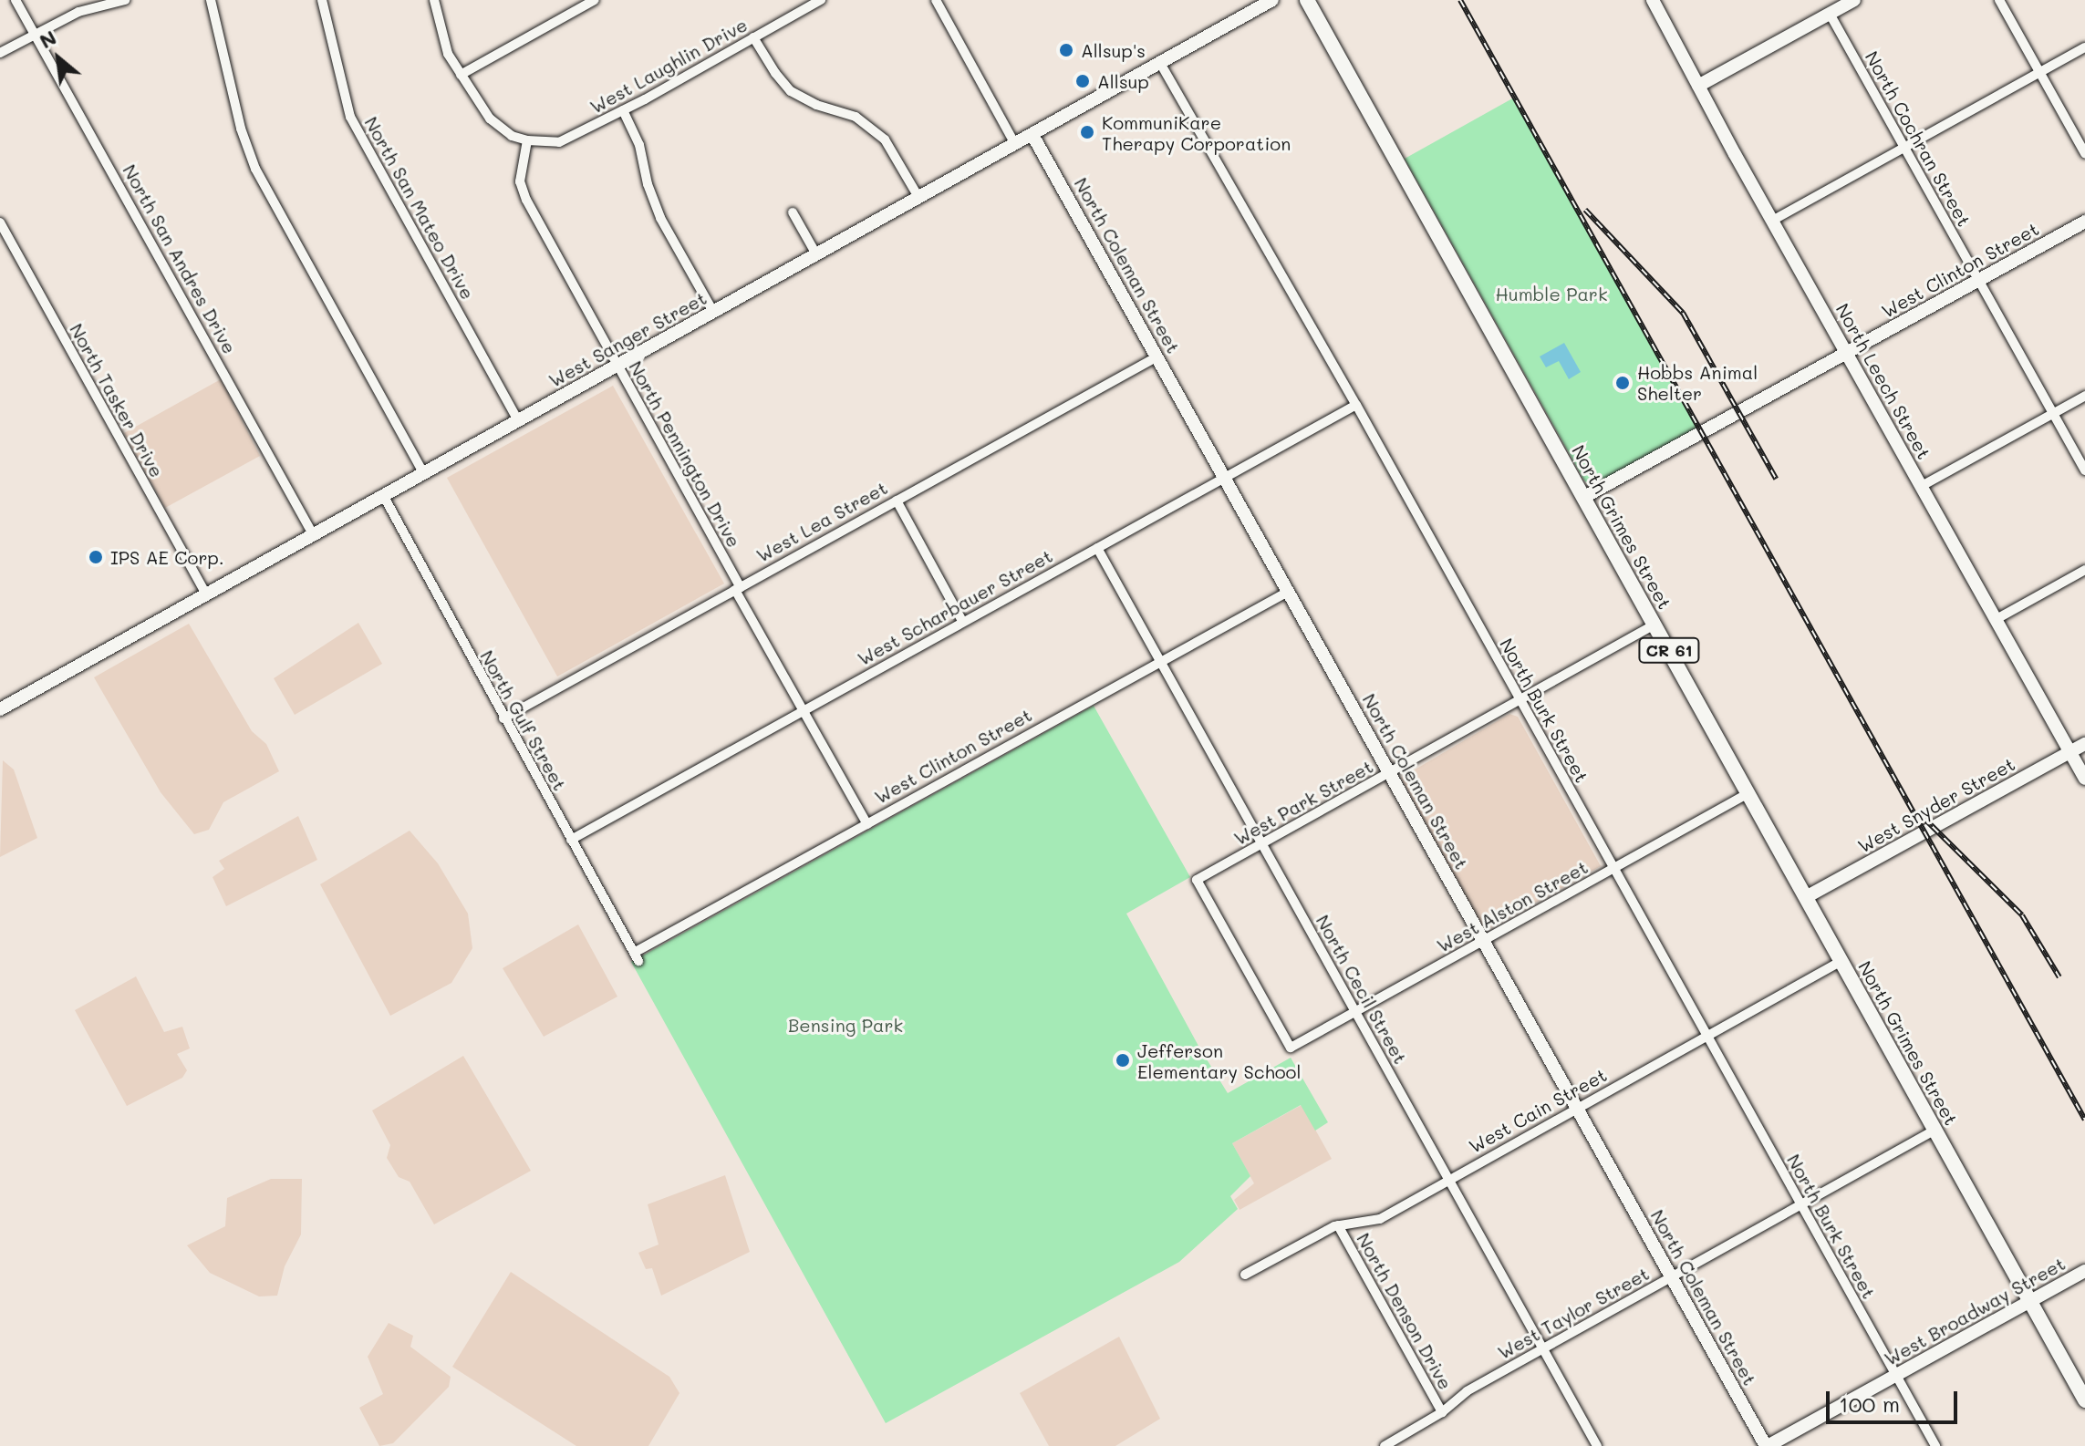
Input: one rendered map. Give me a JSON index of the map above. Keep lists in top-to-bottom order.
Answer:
{
  "streets": {
    "main road": ["North Grimes Street", "CR 61"],
    "street": [
      "West Laughlin Drive",
      "North Cochran Street",
      "North San Mateo Drive",
      "North San Andres Drive",
      "North Coleman Street",
      "West Clinton Street",
      "West Sanger Street",
      "North Leech Street",
      "North Tasker Drive",
      "North Pennington Drive",
      "West Lea Street",
      "West Scharbauer Street",
      "North Burk Street",
      "North Gulf Street",
      "West Park Street",
      "West Snyder Street",
      "West Alston Street",
      "North Cecil Street",
      "West Cain Street",
      "North Denson Drive",
      "West Broadway Street",
      "West Taylor Street"
    ]
  },
  "crossings": [
    ["West Laughlin Drive", "North Pennington Drive"],
    ["North Cochran Street", "West Clinton Street"],
    ["North San Mateo Drive", "West Sanger Street"],
    ["North San Andres Drive", "West Sanger Street"],
    ["North Coleman Street", "West Clinton Street"],
    ["North Coleman Street", "West Sanger Street"],
    ["North Coleman Street", "West Lea Street"],
    ["North Coleman Street", "West Scharbauer Street"],
    ["North Coleman Street", "West Park Street"],
    ["North Coleman Street", "West Alston Street"],
    ["North Coleman Street", "West Cain Street"],
    ["North Coleman Street", "West Broadway Street"],
    ["North Coleman Street", "West Taylor Street"],
    ["West Clinton Street", "North Leech Street"],
    ["West Clinton Street", "North Pennington Drive"],
    ["West Clinton Street", "North Grimes Street"],
    ["West Clinton Street", "North Gulf Street"],
    ["West Clinton Street", "North Cecil Street"],
    ["West Sanger Street", "North Tasker Drive"],
    ["West Sanger Street", "North Pennington Drive"],
    ["West Sanger Street", "North Burk Street"],
    ["West Sanger Street", "North Gulf Street"],
    ["North Leech Street", "West Snyder Street"],
    ["North Pennington Drive", "West Lea Street"],
    ["North Pennington Drive", "West Scharbauer Street"],
    ["West Lea Street", "North Gulf Street"],
    ["North Grimes Street", "CR 61"],
    ["North Grimes Street", "West Park Street"],
    ["North Grimes Street", "West Snyder Street"],
    ["North Grimes Street", "West Alston Street"],
    ["North Grimes Street", "West Cain Street"],
    ["North Grimes Street", "West Broadway Street"],
    ["North Grimes Street", "West Taylor Street"],
    ["West Scharbauer Street", "North Burk Street"],
    ["West Scharbauer Street", "North Gulf Street"],
    ["West Scharbauer Street", "North Cecil Street"],
    ["CR 61", "West Broadway Street"],
    ["North Burk Street", "West Park Street"],
    ["North Burk Street", "West Alston Street"],
    ["North Burk Street", "West Cain Street"],
    ["North Burk Street", "West Broadway Street"],
    ["North Burk Street", "West Taylor Street"],
    ["West Park Street", "West Alston Street"],
    ["West Park Street", "North Cecil Street"],
    ["West Alston Street", "North Cecil Street"],
    ["North Cecil Street", "West Cain Street"],
    ["North Cecil Street", "West Taylor Street"],
    ["West Cain Street", "North Denson Drive"],
    ["North Denson Drive", "West Taylor Street"]
  ],
  "parks": ["Humble Park", "Bensing Park"],
  "places": [
    "Allsup's",
    "Allsup",
    "KommuniKare Therapy Corporation",
    "Hobbs Animal Shelter",
    "IPS AE Corp.",
    "Jefferson Elementary School"
  ],
  "scale_bar": "100 m",
  "north": "top left"
}
